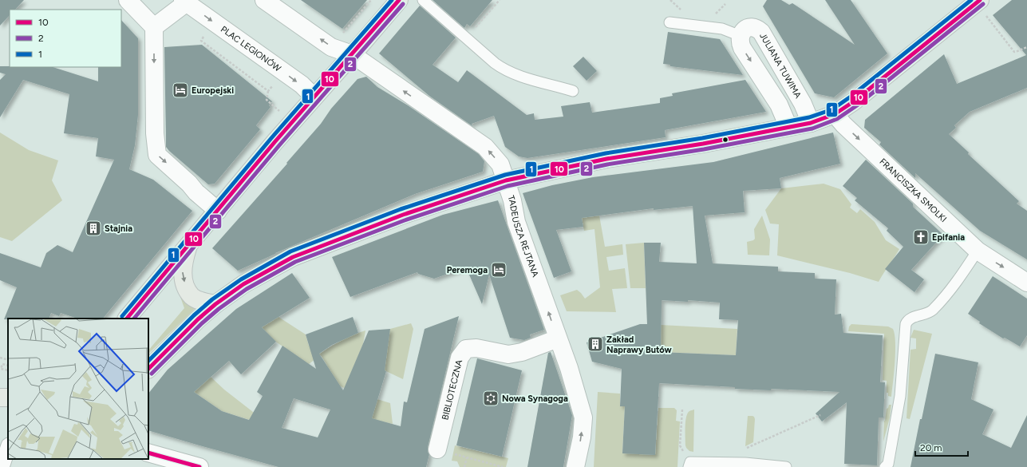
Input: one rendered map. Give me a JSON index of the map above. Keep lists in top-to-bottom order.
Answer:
{
  "streets": {
    "street": [
      "PLAC LEGIONÓW",
      "JULIANA TUWIMA",
      "FRANCISZKA SMOLKI",
      "TADEUSZA REJTANA",
      "BIBLIOTECZNA"
    ]
  },
  "crossings": [
    ["TADEUSZA REJTANA", "BIBLIOTECZNA"]
  ],
  "one_way": ["FRANCISZKA SMOLKI", "TADEUSZA REJTANA"],
  "places": {
    "hotel": ["Europejski", "Peremoga"],
    "building": ["Stajnia", "Zakład Naprawy Butów"],
    "church": ["Epifania"],
    "synagogue": ["Nowa Synagoga"]
  },
  "lines": ["transit line 10", "transit line 1", "transit line 2"],
  "legend": ["10", "2", "1"],
  "scale_bar": "20 m"
}
